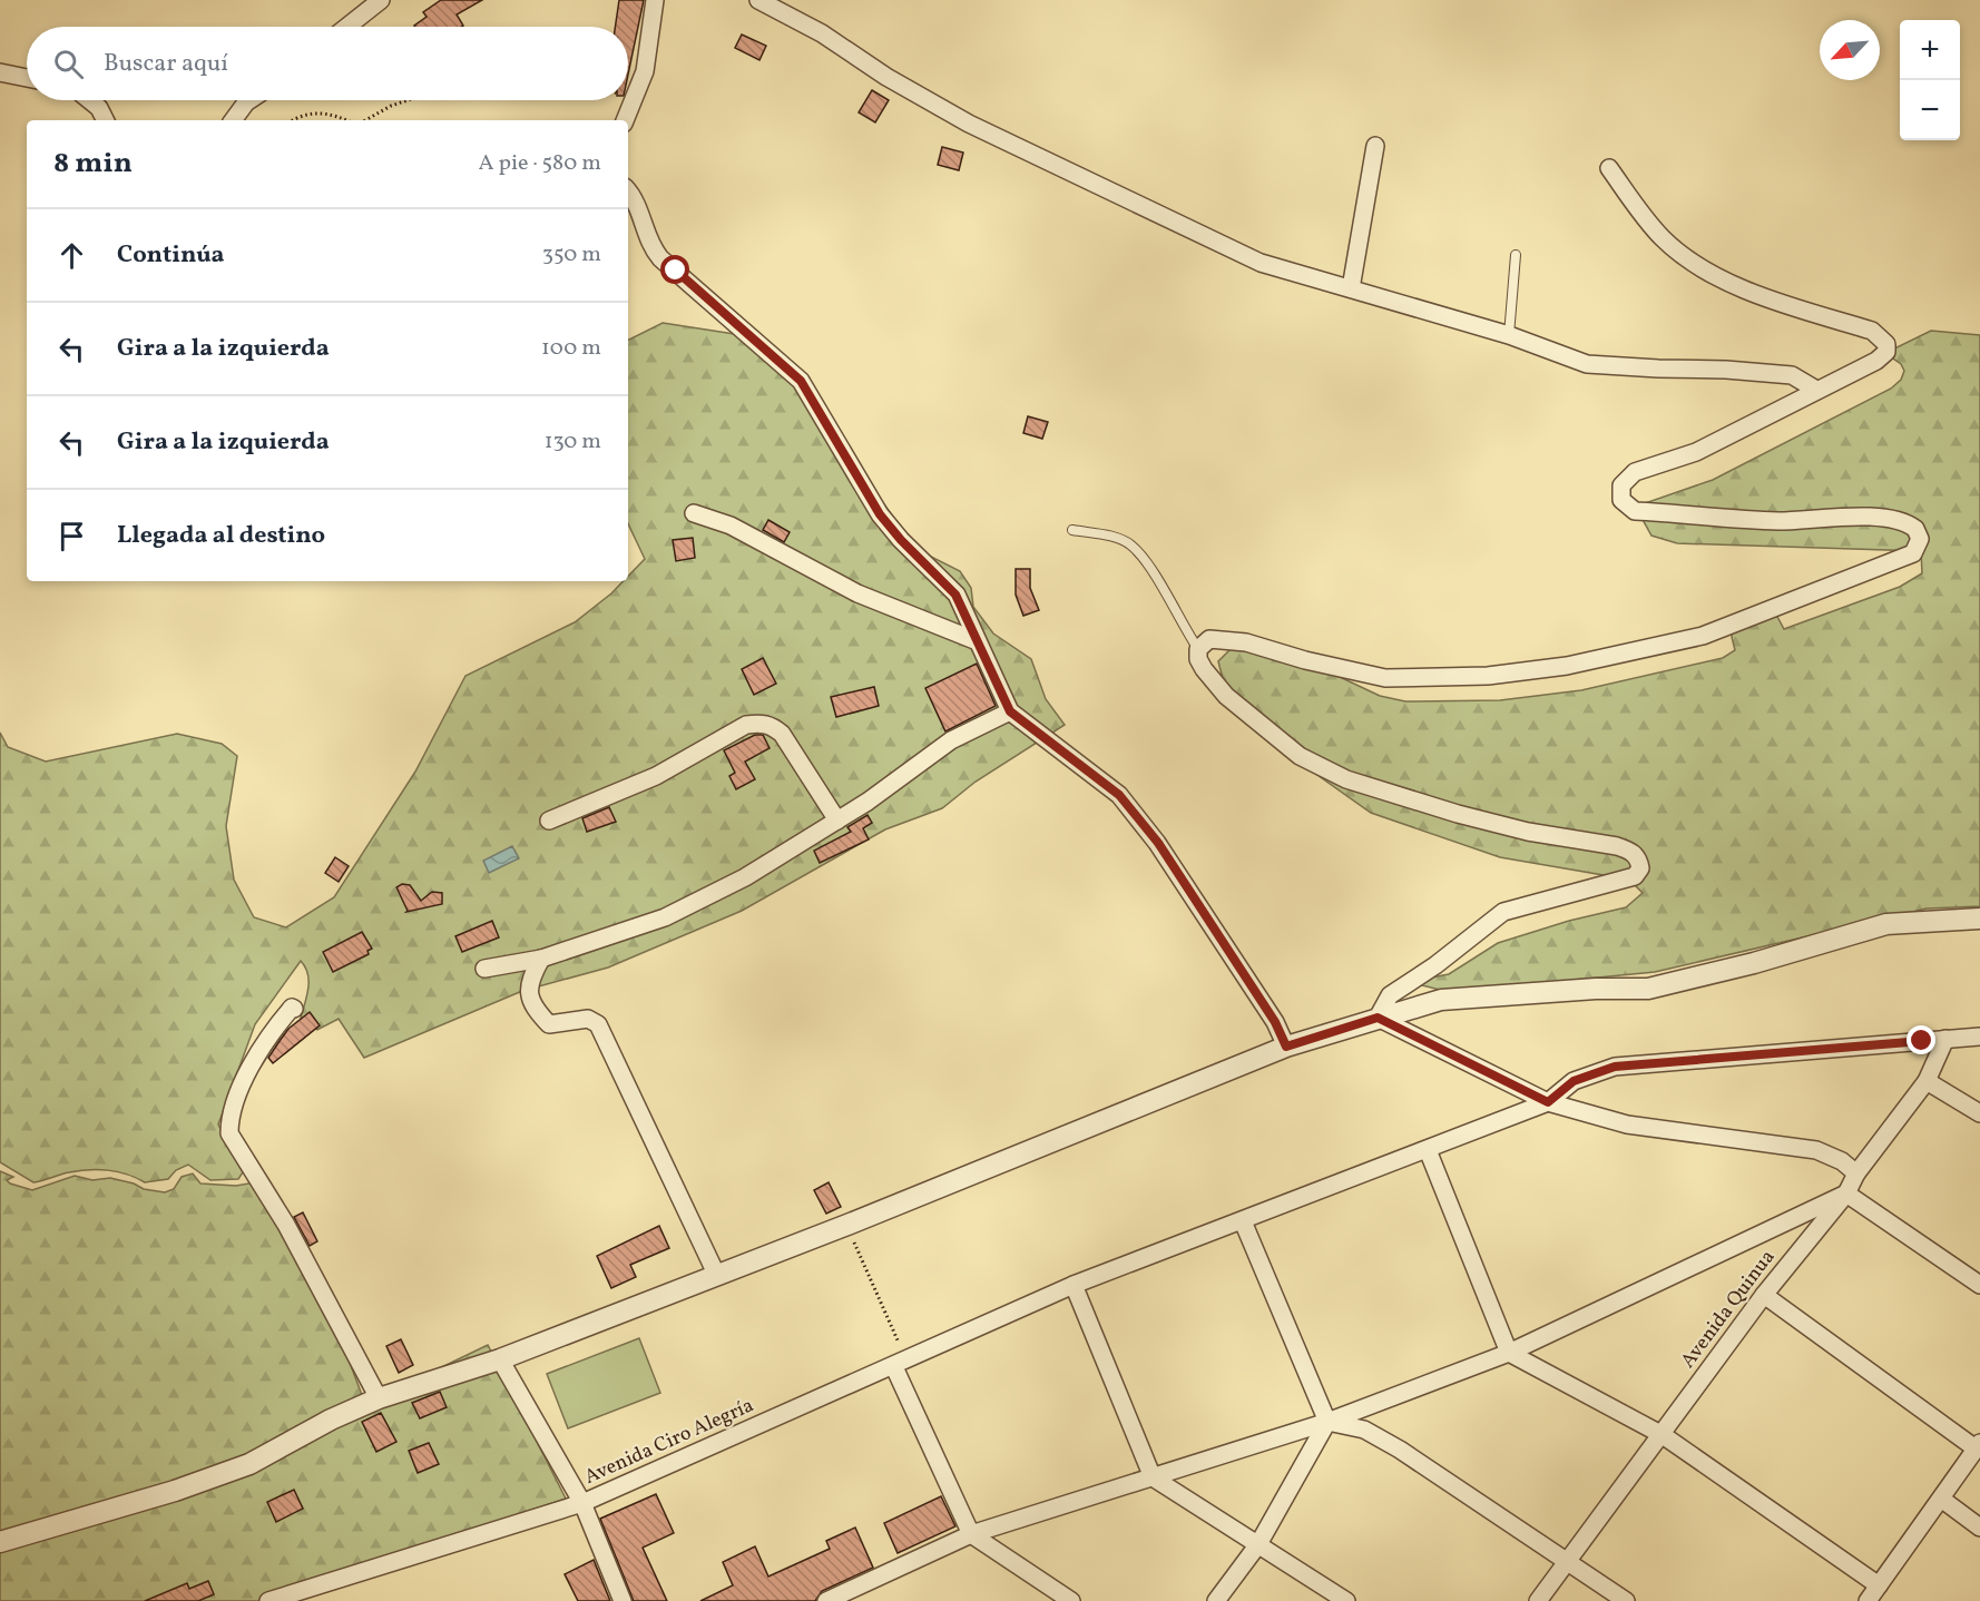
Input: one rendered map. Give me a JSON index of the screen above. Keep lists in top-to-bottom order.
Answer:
{
  "streets": {
    "street": ["Avenida Quinua", "Avenida Ciro Alegría"]
  },
  "crossings": [
    ["Avenida Quinua", "Avenida Ciro Alegría"]
  ],
  "north": "bottom left",
  "page": {
    "map_buttons": ["+", "−"],
    "search": "Buscar aquí",
    "heading": ["8 min", "A pie · 580 m"],
    "list": [
      ["Continúa", "350 m"],
      ["Gira a la izquierda", "100 m"],
      ["Gira a la izquierda", "130 m"],
      "Llegada al destino"
    ]
  }
}
